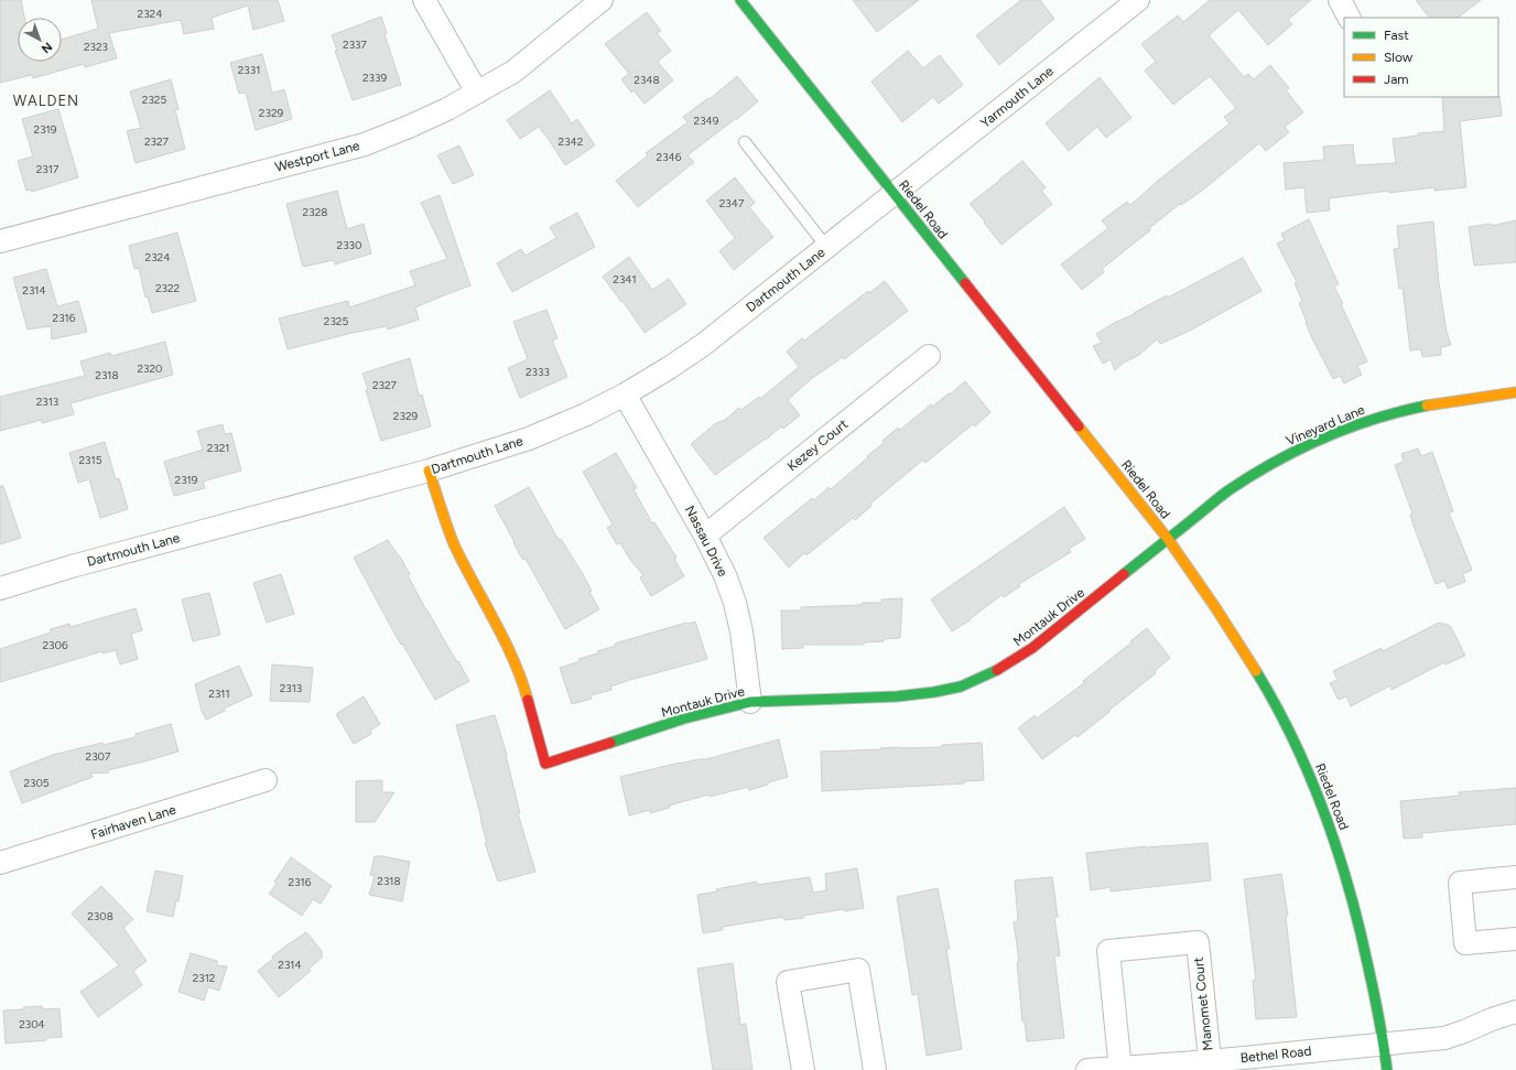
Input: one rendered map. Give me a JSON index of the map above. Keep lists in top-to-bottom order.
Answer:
{
  "streets": {
    "street": [
      "Yarmouth Lane",
      "Westport Lane",
      "Riedel Road",
      "Dartmouth Lane",
      "Vineyard Lane",
      "Kezey Court",
      "Nassau Drive",
      "Montauk Drive",
      "Fairhaven Lane",
      "Manomet Court",
      "Bethel Road"
    ]
  },
  "crossings": [
    ["Yarmouth Lane", "Riedel Road"],
    ["Yarmouth Lane", "Dartmouth Lane"],
    ["Riedel Road", "Dartmouth Lane"],
    ["Riedel Road", "Vineyard Lane"],
    ["Riedel Road", "Montauk Drive"],
    ["Riedel Road", "Bethel Road"],
    ["Dartmouth Lane", "Nassau Drive"],
    ["Dartmouth Lane", "Montauk Drive"],
    ["Vineyard Lane", "Montauk Drive"],
    ["Kezey Court", "Nassau Drive"],
    ["Nassau Drive", "Montauk Drive"],
    ["Manomet Court", "Bethel Road"]
  ],
  "districts": ["WALDEN"],
  "house_numbers": [
    "2324",
    "2337",
    "2323",
    "2331",
    "2339",
    "2348",
    "2325",
    "2329",
    "2349",
    "2319",
    "2327",
    "2342",
    "2346",
    "2317",
    "2347",
    "2328",
    "2330",
    "2324",
    "2341",
    "2322",
    "2314",
    "2316",
    "2325",
    "2320",
    "2333",
    "2318",
    "2327",
    "2313",
    "2329",
    "2321",
    "2315",
    "2319",
    "2306",
    "2313",
    "2311",
    "2307",
    "2305",
    "2318",
    "2316",
    "2308",
    "2314",
    "2312",
    "2304"
  ],
  "legend": ["Fast", "Slow", "Jam"],
  "north": "bottom right"
}
